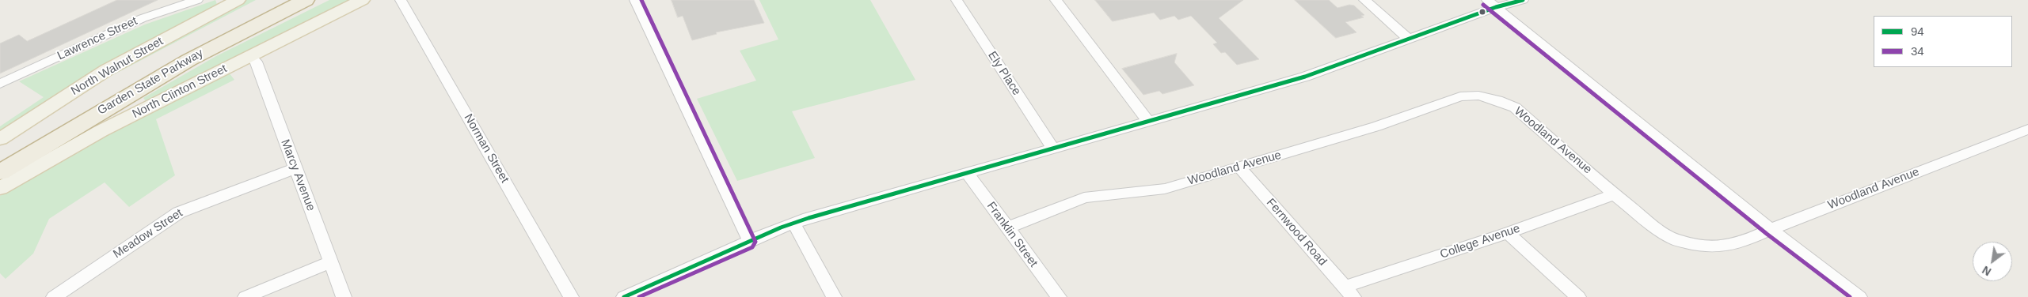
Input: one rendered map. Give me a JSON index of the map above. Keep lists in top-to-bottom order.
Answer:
{
  "streets": {
    "highway": ["Garden State Parkway"],
    "main road": ["North Walnut Street", "North Clinton Street"],
    "street": [
      "Lawrence Street",
      "Ely Place",
      "Woodland Avenue",
      "Norman Street",
      "Marcy Avenue",
      "Fernwood Road",
      "Meadow Street",
      "Franklin Street",
      "College Avenue"
    ]
  },
  "crossings": [
    ["North Clinton Street", "Marcy Avenue"],
    ["Woodland Avenue", "Fernwood Road"],
    ["Woodland Avenue", "Franklin Street"],
    ["Woodland Avenue", "College Avenue"],
    ["Marcy Avenue", "Meadow Street"],
    ["Fernwood Road", "College Avenue"]
  ],
  "lines": ["transit line 94", "transit line 34"],
  "legend": ["94", "34"],
  "north": "bottom left"
}
